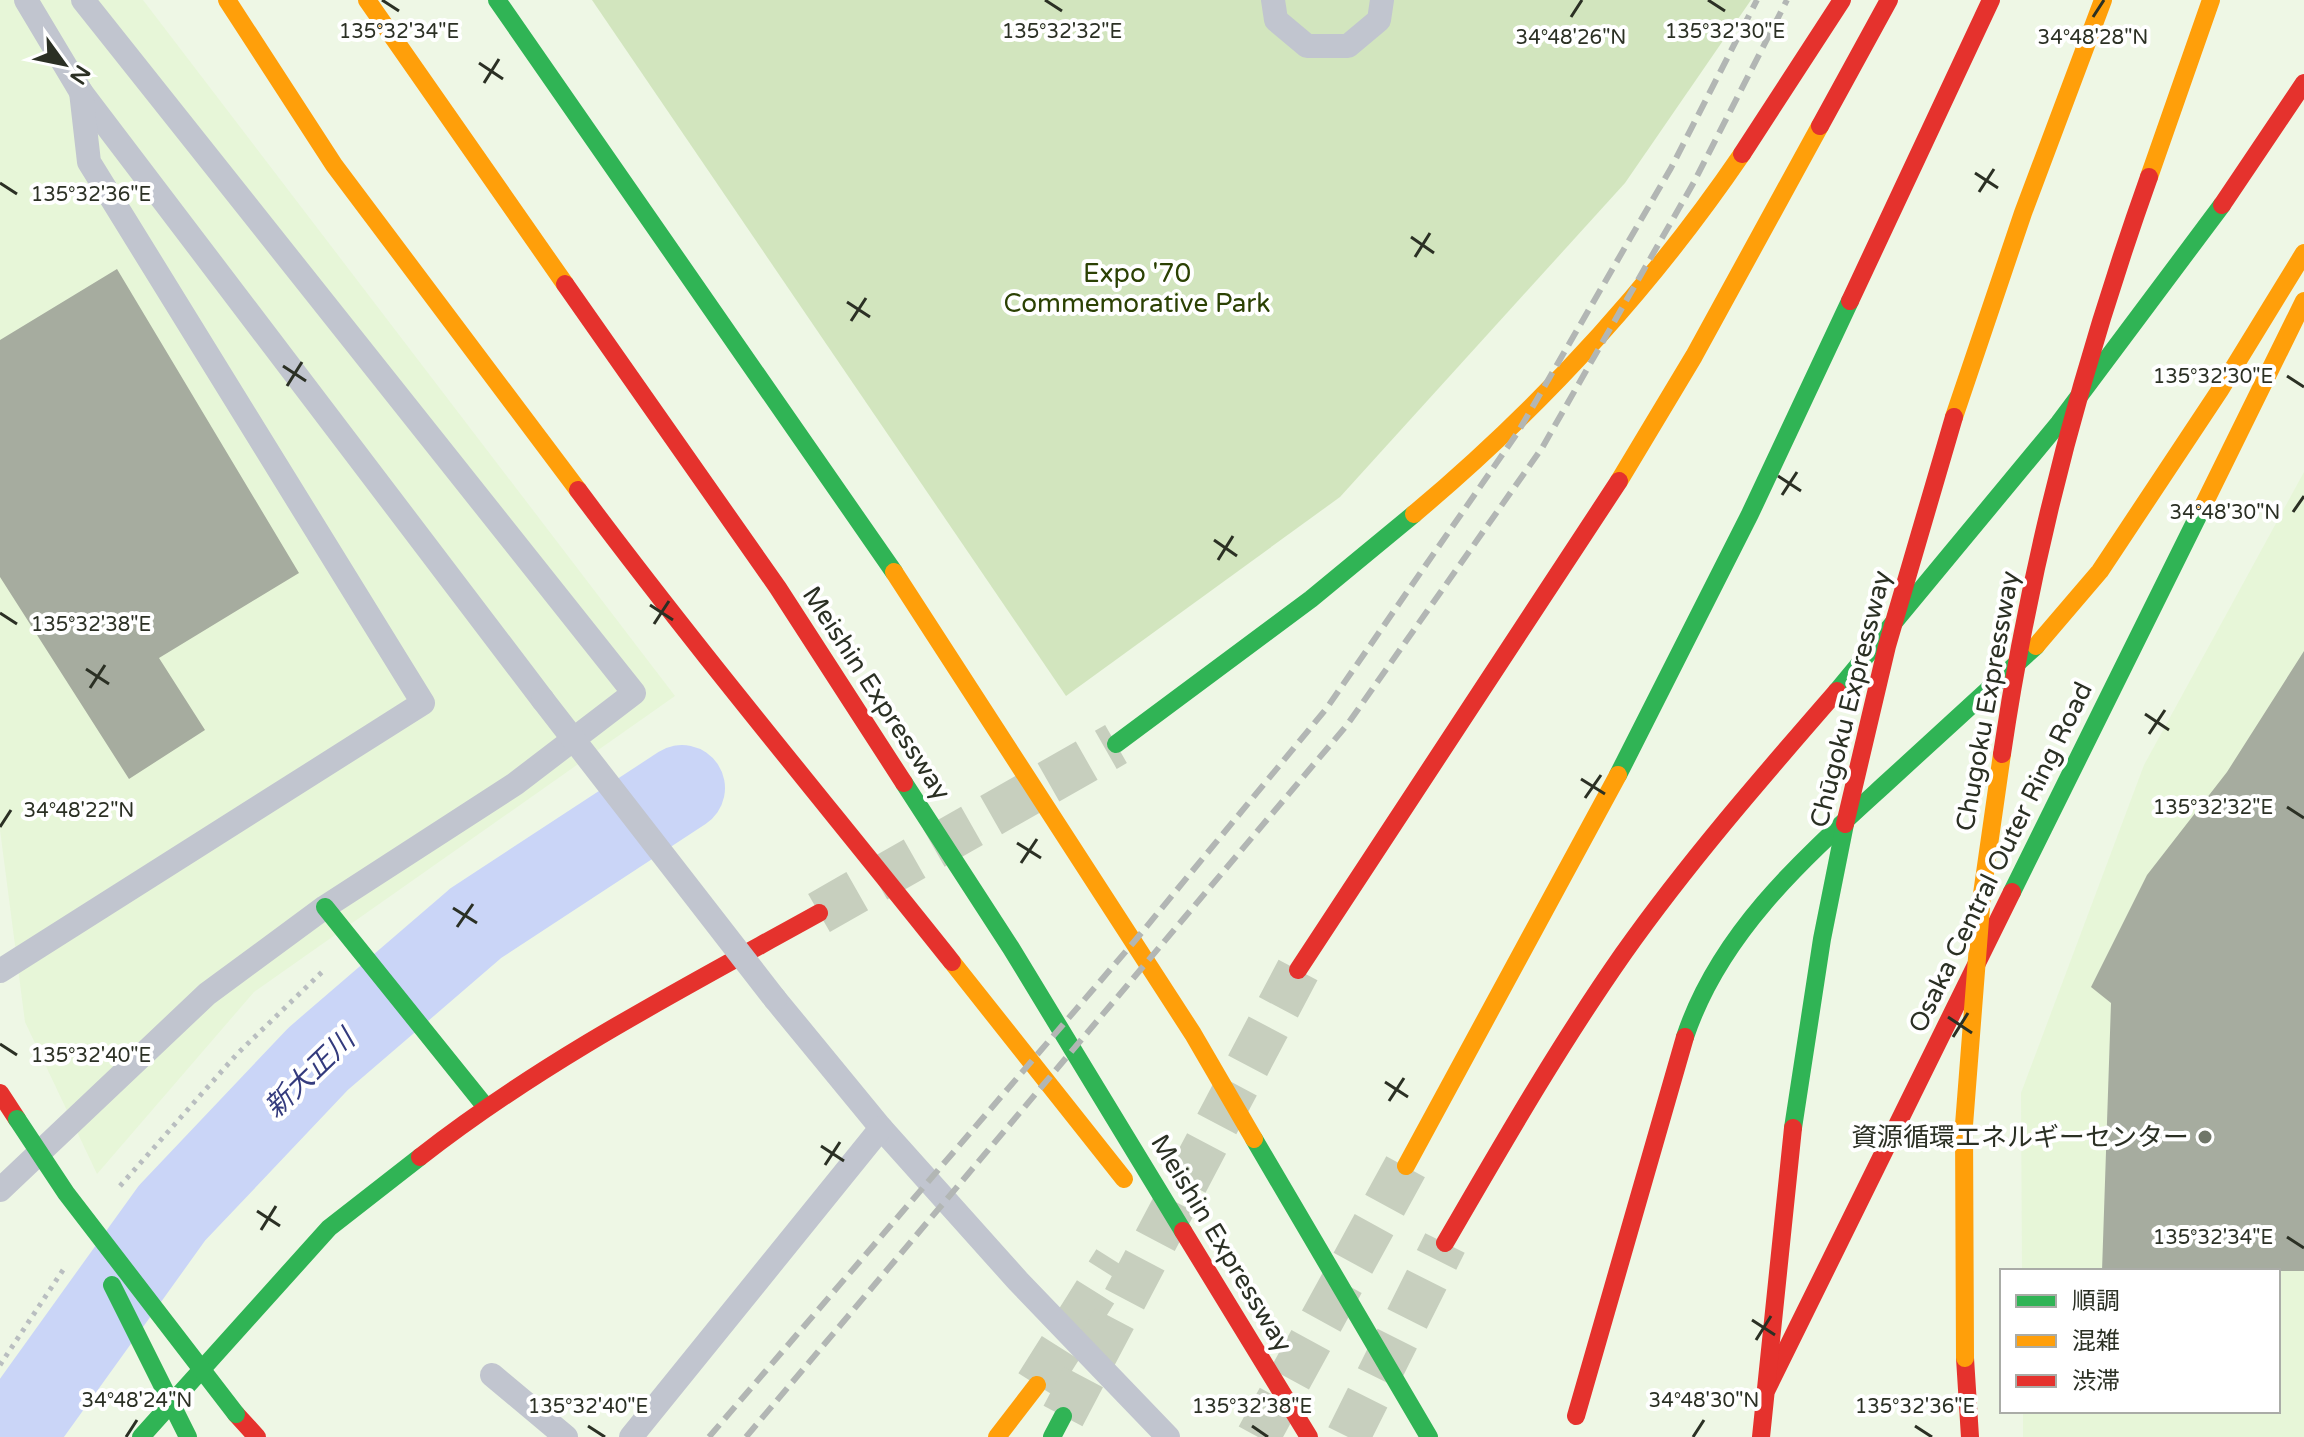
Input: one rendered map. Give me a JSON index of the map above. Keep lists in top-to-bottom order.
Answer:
{
  "streets": {
    "main road": [
      "Meishin Expressway",
      "Chūgoku Expressway",
      "Chugoku Expressway",
      "Osaka Central Outer Ring Road"
    ]
  },
  "water": ["新大正川"],
  "parks": ["Expo '70 Commemorative Park"],
  "places": ["資源循環エネルギーセンター"],
  "legend": ["順調", "混雑", "渋滞"],
  "north": "bottom right",
  "coordinates": [
    "135°32'32\"E",
    "135°32'30\"E",
    "135°32'34\"E",
    "34°48'26\"N",
    "34°48'28\"N",
    "135°32'36\"E",
    "34°48'30\"N",
    "135°32'38\"E",
    "34°48'22\"N",
    "135°32'40\"E",
    "34°48'24\"N"
  ]
}
